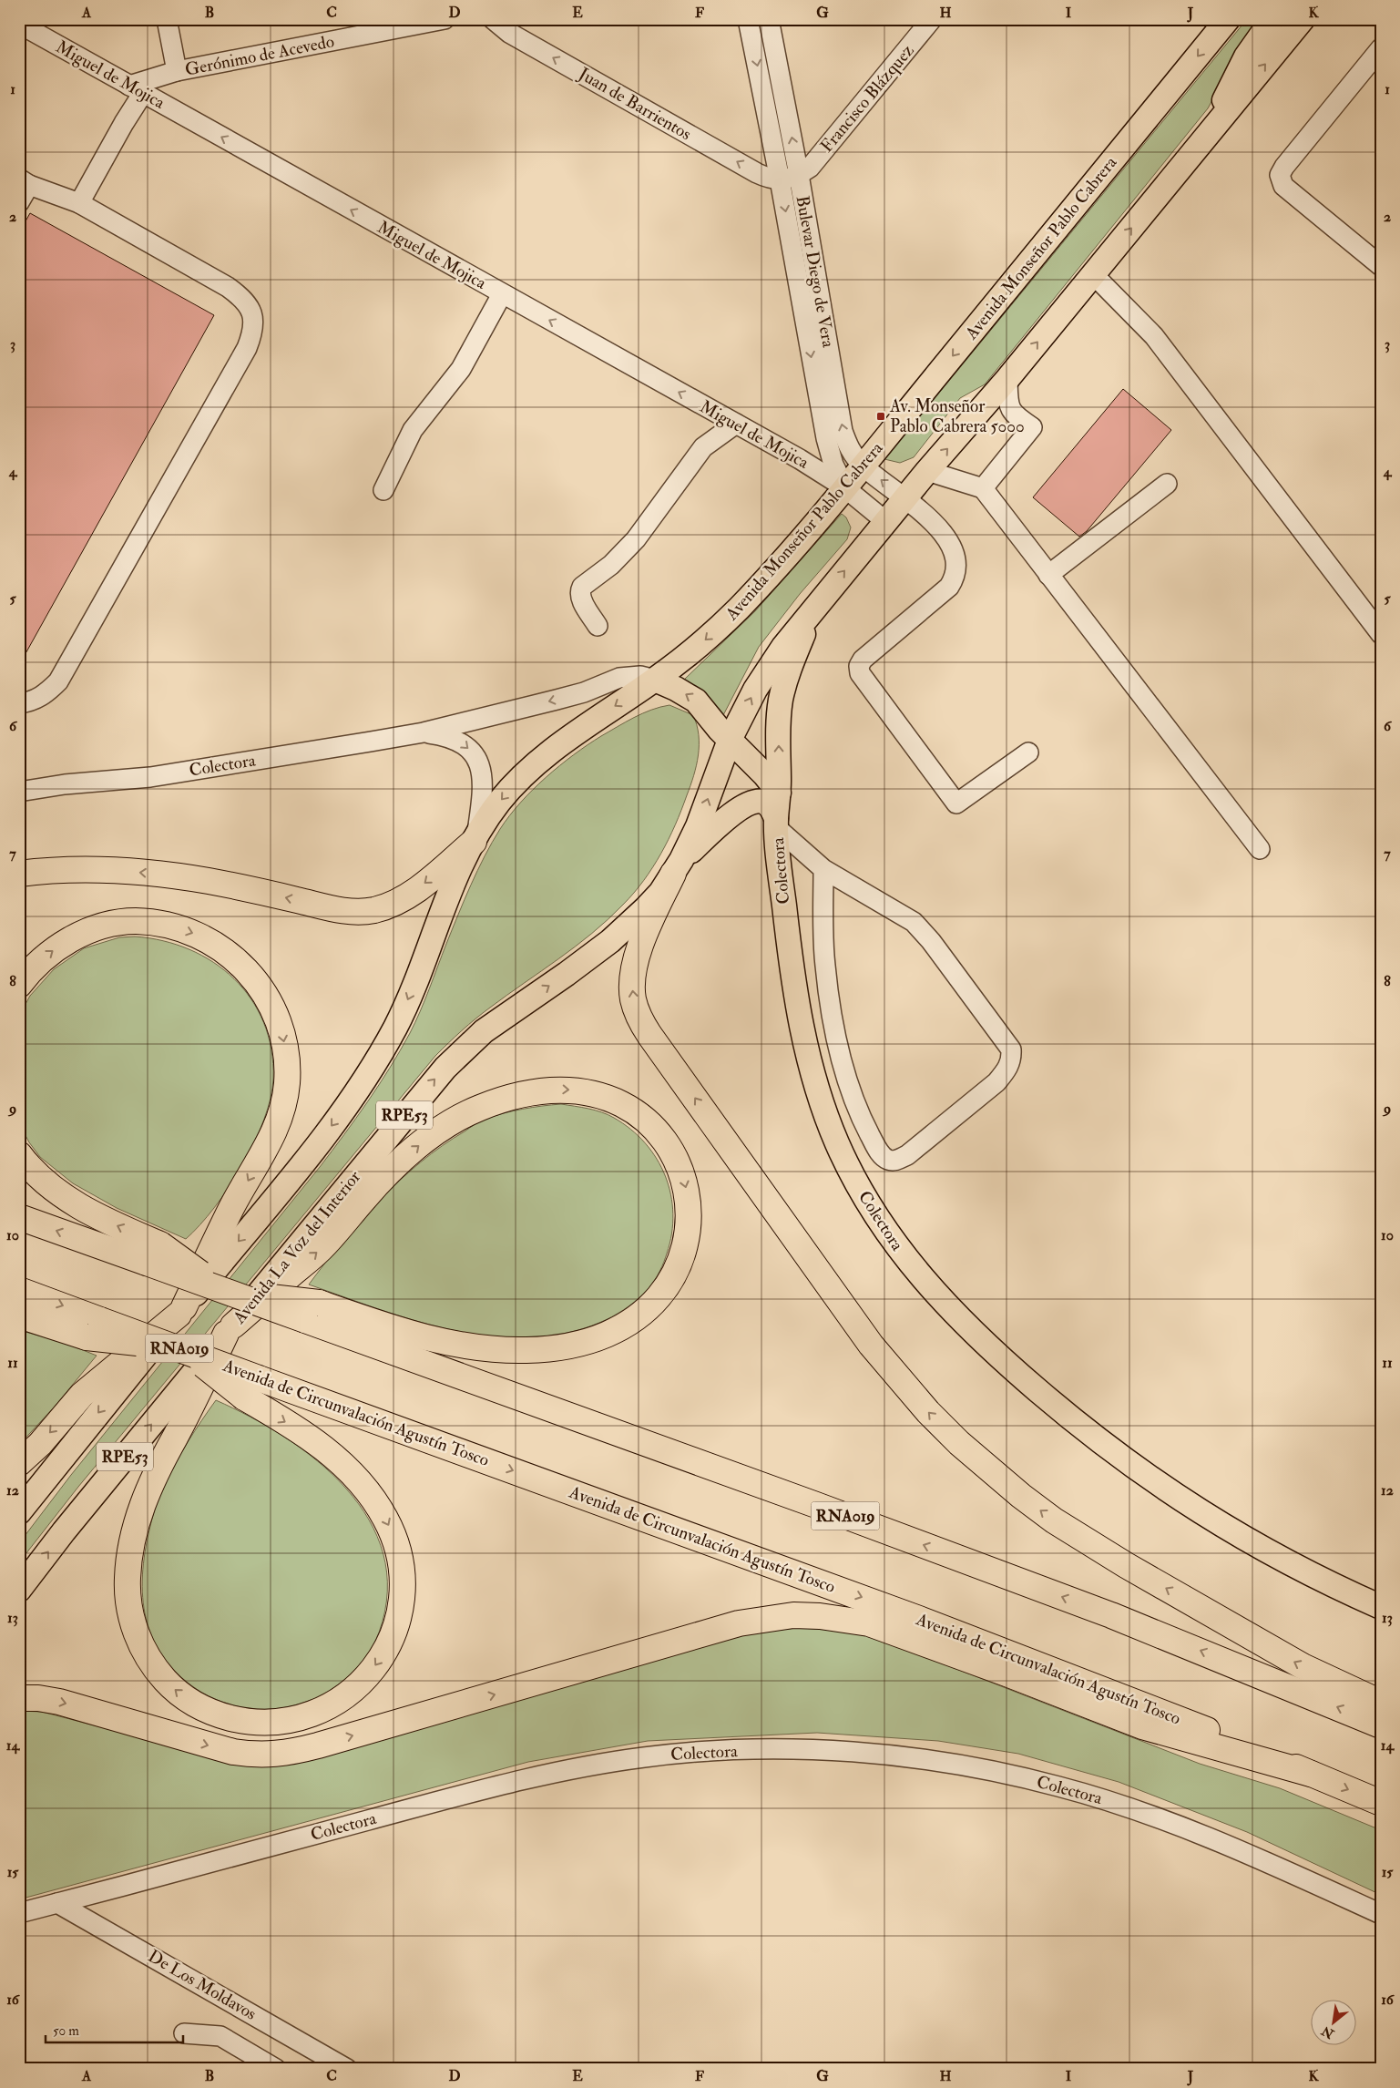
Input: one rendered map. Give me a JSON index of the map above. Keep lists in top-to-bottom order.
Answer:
{
  "streets": {
    "highway": ["RNA019", "Avenida de Circunvalación Agustín Tosco"],
    "main road": [
      "Avenida Monseñor Pablo Cabrera",
      "Colectora",
      "RPE53",
      "Avenida La Voz del Interior"
    ],
    "street": [
      "Gerónimo de Acevedo",
      "Miguel de Mojica",
      "Francisco Blázquez",
      "Juan de Barrientos",
      "Bulevar Diego de Vera",
      "De Los Moldavos"
    ]
  },
  "crossings": [
    ["Gerónimo de Acevedo", "Miguel de Mojica"],
    ["Miguel de Mojica", "Avenida Monseñor Pablo Cabrera"],
    ["Miguel de Mojica", "Bulevar Diego de Vera"],
    ["Francisco Blázquez", "Bulevar Diego de Vera"],
    ["Juan de Barrientos", "Bulevar Diego de Vera"],
    ["Avenida Monseñor Pablo Cabrera", "Bulevar Diego de Vera"],
    ["Avenida Monseñor Pablo Cabrera", "RPE53"],
    ["Colectora", "De Los Moldavos"]
  ],
  "one_way": ["Miguel de Mojica", "Juan de Barrientos", "Avenida La Voz del Interior"],
  "places": {
    "transit": ["Av. Monseñor Pablo Cabrera 5000"]
  },
  "scale_bar": "50 m",
  "north": "bottom left",
  "grid": {
    "columns": [
      "A",
      "B",
      "C",
      "D",
      "E",
      "F",
      "G",
      "H",
      "I",
      "J",
      "K"
    ],
    "rows": [
      "1",
      "2",
      "3",
      "4",
      "5",
      "6",
      "7",
      "8",
      "9",
      "10",
      "11",
      "12",
      "13",
      "14",
      "15",
      "16"
    ]
  }
}
